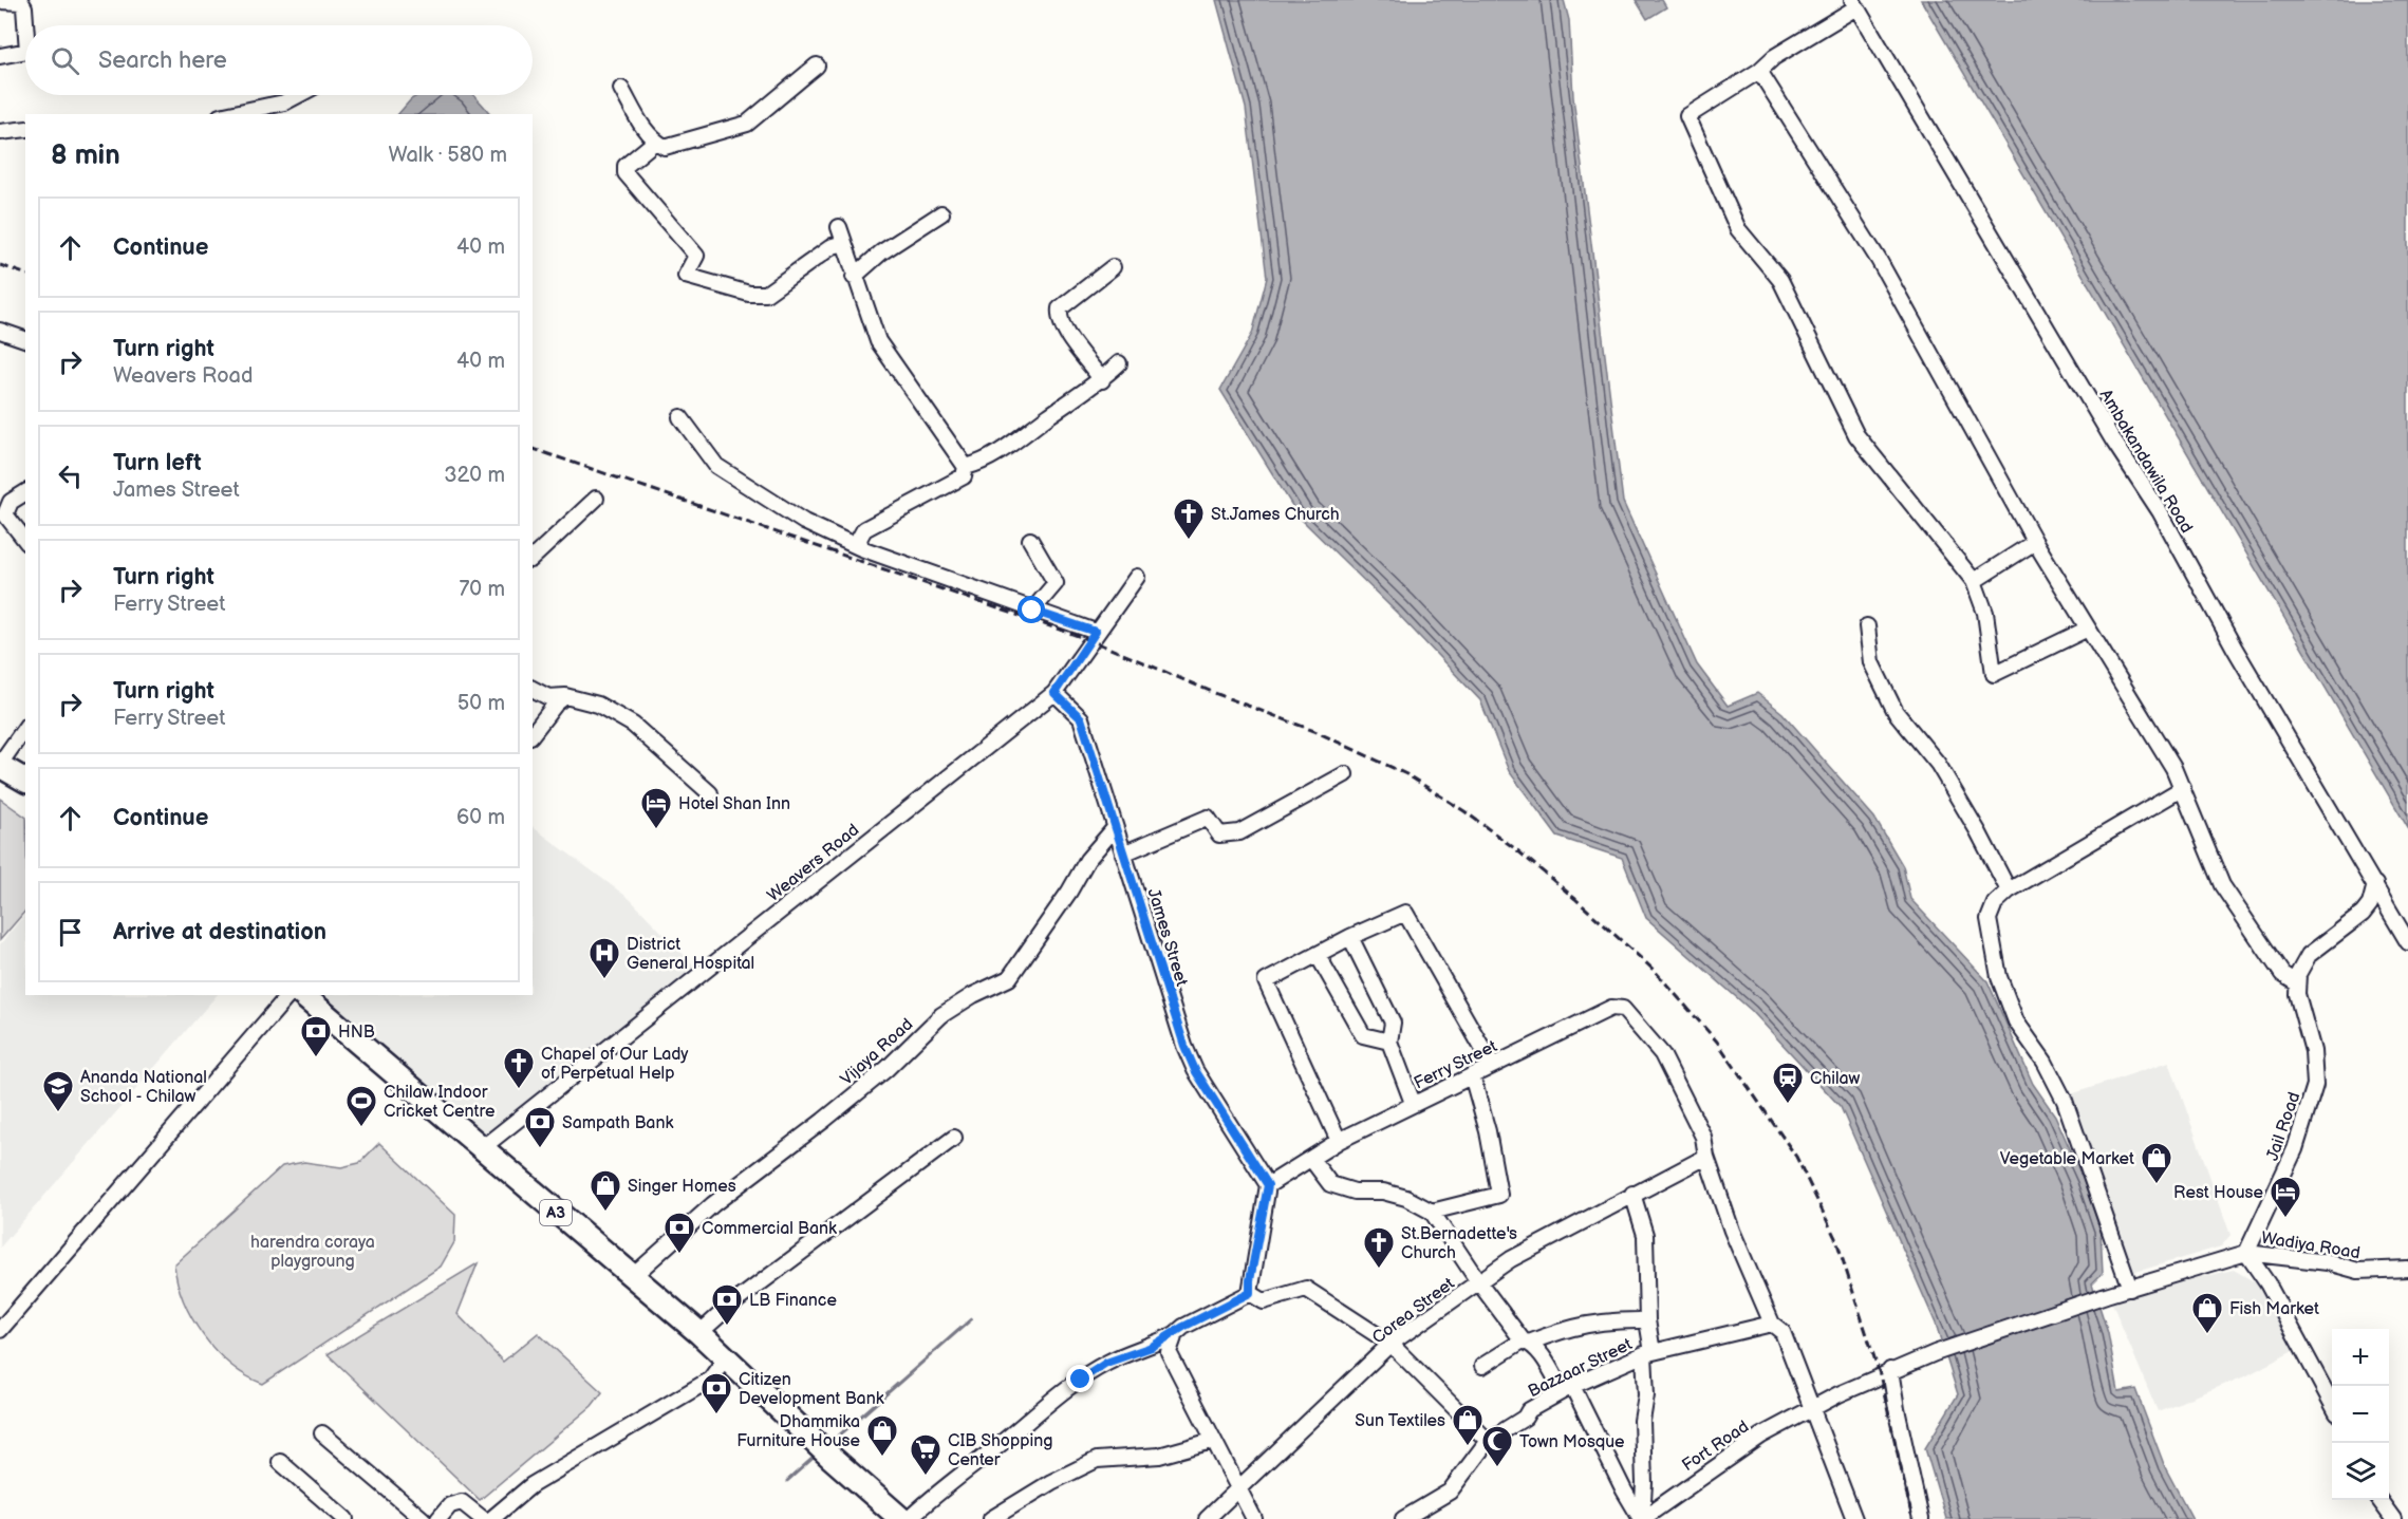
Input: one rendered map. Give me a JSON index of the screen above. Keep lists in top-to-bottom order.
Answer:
{
  "streets": {
    "highway": ["A3"],
    "street": [
      "Ambakandawila Road",
      "Weavers Road",
      "James Street",
      "Vijaya Road",
      "Ferry Street",
      "Jail Road",
      "Wadiya Road",
      "Corea Street",
      "Bazzaar Street",
      "Fort Road"
    ]
  },
  "crossings": [
    ["Weavers Road", "James Street"],
    ["Weavers Road", "A3"],
    ["James Street", "Vijaya Road"],
    ["James Street", "Ferry Street"],
    ["Vijaya Road", "A3"],
    ["Ferry Street", "Corea Street"],
    ["Ferry Street", "Bazzaar Street"],
    ["Ferry Street", "Fort Road"],
    ["Jail Road", "Wadiya Road"],
    ["Jail Road", "Fort Road"],
    ["Wadiya Road", "Fort Road"]
  ],
  "parks": ["harendra coraya playgroung"],
  "places": {
    "church": ["St.James Church", "Chapel of Our Lady of Perpetual Help", "St.Bernadette's Church"],
    "hotel": ["Hotel Shan Inn", "Rest House"],
    "hospital": ["District General Hospital"],
    "bank": [
      "HNB",
      "Sampath Bank",
      "Commercial Bank",
      "LB Finance",
      "Citizen Development Bank"
    ],
    "station": ["Chilaw"],
    "school or university": ["Ananda National School - Chilaw"],
    "sports": ["Chilaw Indoor Cricket Centre"],
    "shop": [
      "Vegetable Market",
      "Singer Homes",
      "Fish Market",
      "Sun Textiles",
      "Dhammika Furniture House"
    ],
    "mosque": ["Town Mosque"],
    "supermarket": ["CIB Shopping Center"]
  },
  "page": {
    "search": "Search here",
    "heading": ["8 min", "Walk · 580 m"],
    "list": [
      ["Continue", "40 m"],
      ["Turn right", "Weavers Road", "40 m"],
      ["Turn left", "James Street", "320 m"],
      ["Turn right", "Ferry Street", "70 m"],
      ["Turn right", "Ferry Street", "50 m"],
      ["Continue", "60 m"],
      "Arrive at destination"
    ],
    "map_buttons": ["+", "−"]
  }
}
